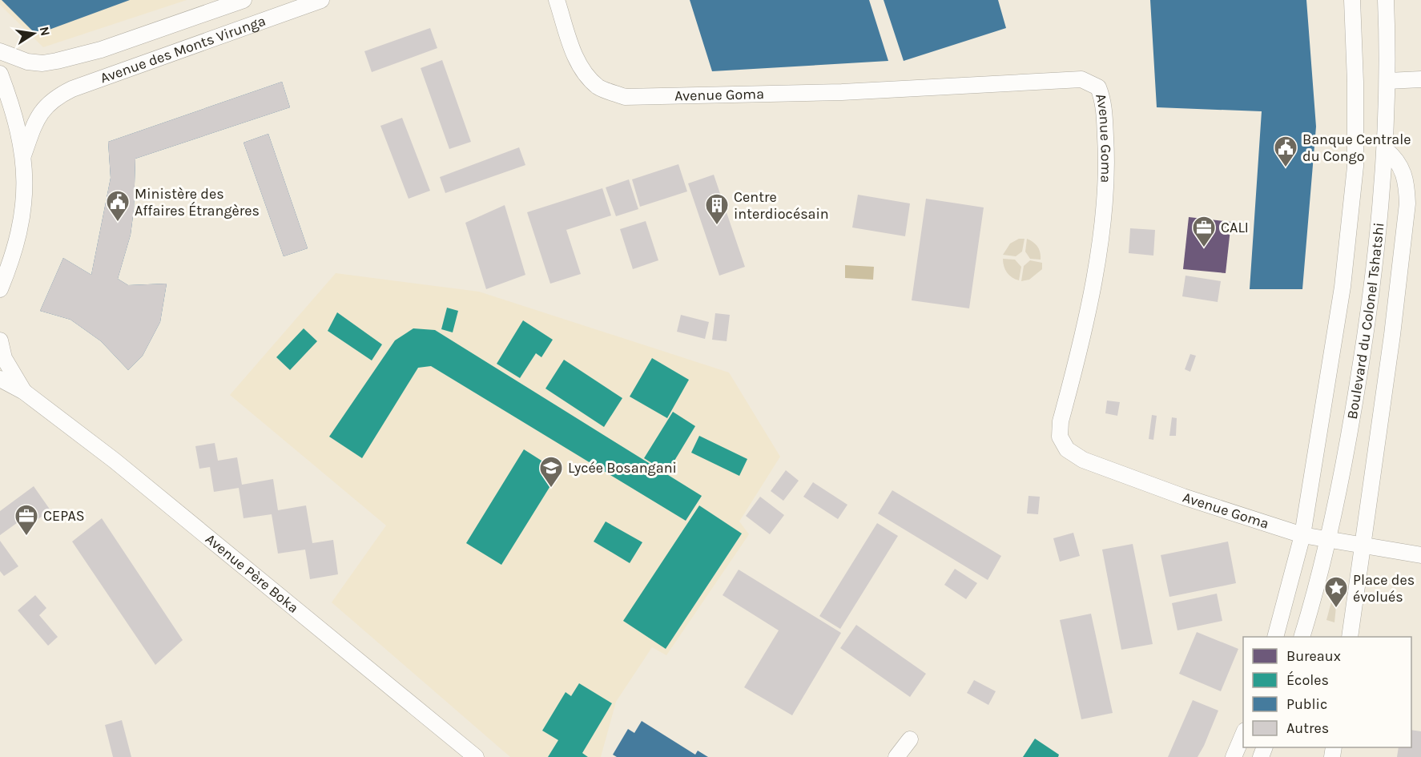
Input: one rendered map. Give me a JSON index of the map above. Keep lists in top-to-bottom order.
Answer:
{
  "streets": {
    "street": [
      "Avenue des Monts Virunga",
      "Avenue Goma",
      "Boulevard du Colonel Tshatshi",
      "Avenue Père Boka"
    ]
  },
  "crossings": [
    ["Avenue Goma", "Boulevard du Colonel Tshatshi"]
  ],
  "places": {
    "public building": ["Banque Centrale du Congo", "Ministère des Affaires Étrangères"],
    "building": ["Centre interdiocésain"],
    "office": ["CALI", "CEPAS"],
    "school or university": ["Lycée Bosangani"],
    "place": ["Place des évolués"]
  },
  "legend": [
    "Bureaux",
    "Écoles",
    "Public",
    "Autres"
  ],
  "north": "right"
}
